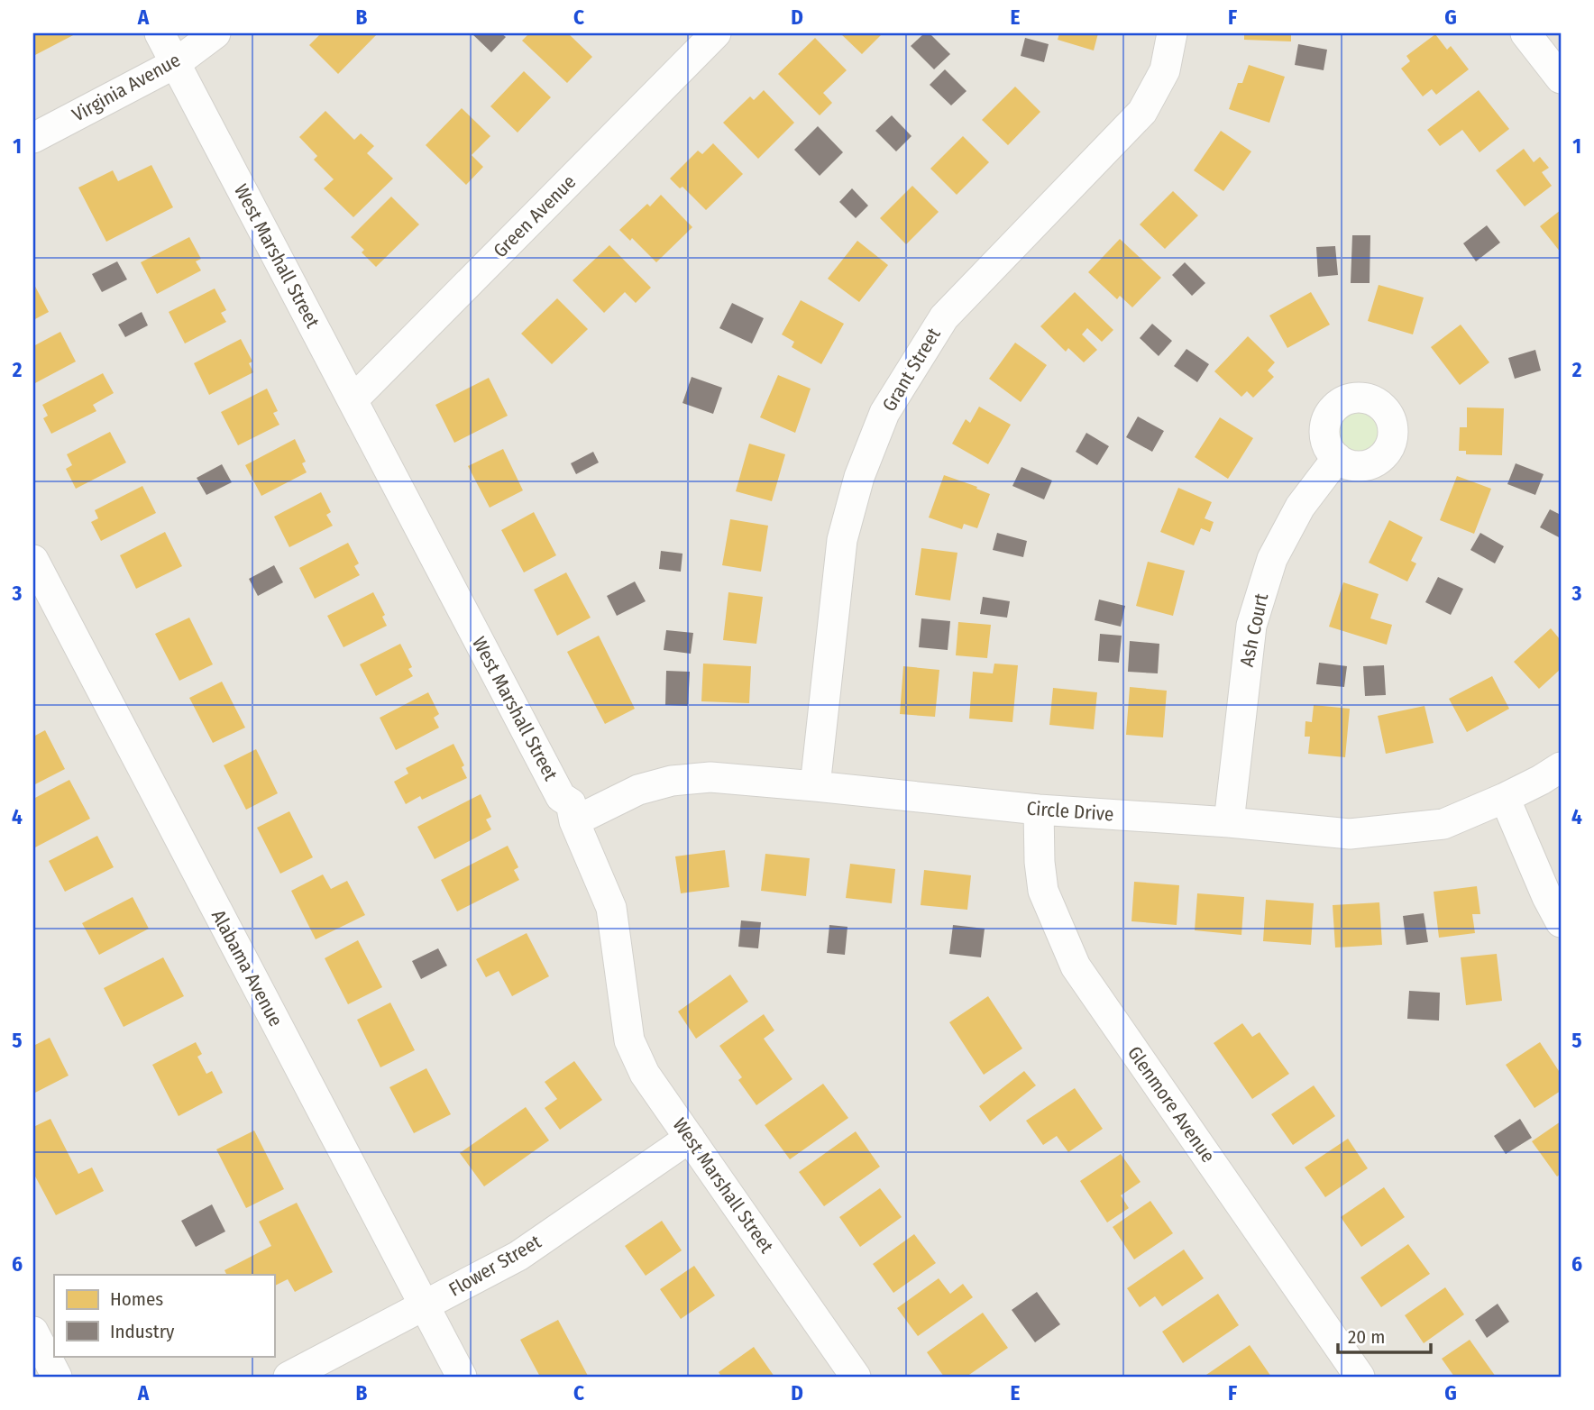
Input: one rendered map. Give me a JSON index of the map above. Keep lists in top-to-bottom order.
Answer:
{
  "streets": {
    "street": [
      "Virginia Avenue",
      "Green Avenue",
      "West Marshall Street",
      "Grant Street",
      "Ash Court",
      "Circle Drive",
      "Alabama Avenue",
      "Glenmore Avenue",
      "Flower Street"
    ]
  },
  "crossings": [
    ["Virginia Avenue", "West Marshall Street"],
    ["Green Avenue", "West Marshall Street"],
    ["West Marshall Street", "Circle Drive"],
    ["West Marshall Street", "Flower Street"],
    ["Grant Street", "Circle Drive"],
    ["Ash Court", "Circle Drive"],
    ["Circle Drive", "Glenmore Avenue"],
    ["Alabama Avenue", "Flower Street"]
  ],
  "legend": ["Homes", "Industry"],
  "scale_bar": "20 m",
  "grid": {
    "columns": [
      "A",
      "B",
      "C",
      "D",
      "E",
      "F",
      "G"
    ],
    "rows": [
      "1",
      "2",
      "3",
      "4",
      "5",
      "6"
    ]
  }
}
